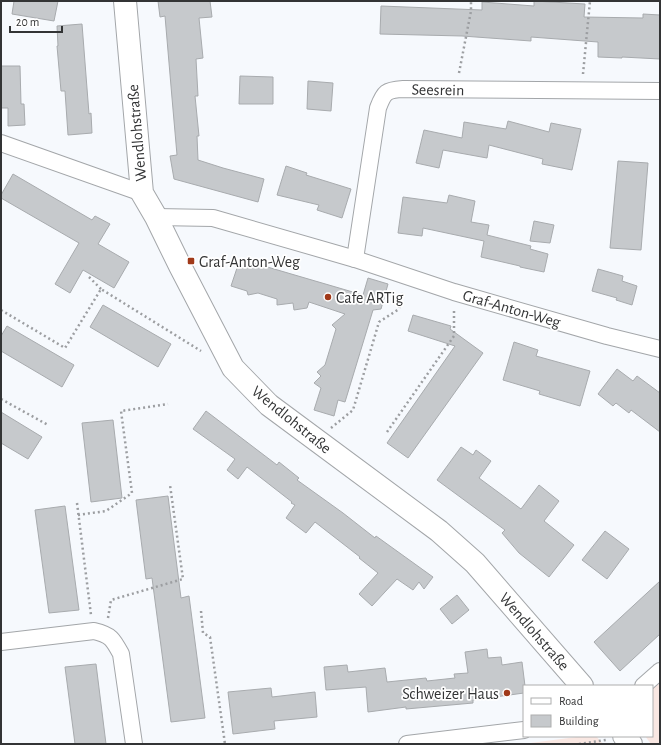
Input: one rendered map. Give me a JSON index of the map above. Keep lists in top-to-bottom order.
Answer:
{
  "streets": {
    "street": ["Seesrein", "Wendlohstraße", "Graf-Anton-Weg"]
  },
  "crossings": [
    ["Seesrein", "Graf-Anton-Weg"],
    ["Wendlohstraße", "Graf-Anton-Weg"]
  ],
  "places": {
    "transit": ["Graf-Anton-Weg"],
    "other": ["Cafe ARTig", "Schweizer Haus"]
  },
  "legend": ["Road", "Building"],
  "scale_bar": "20 m"
}
